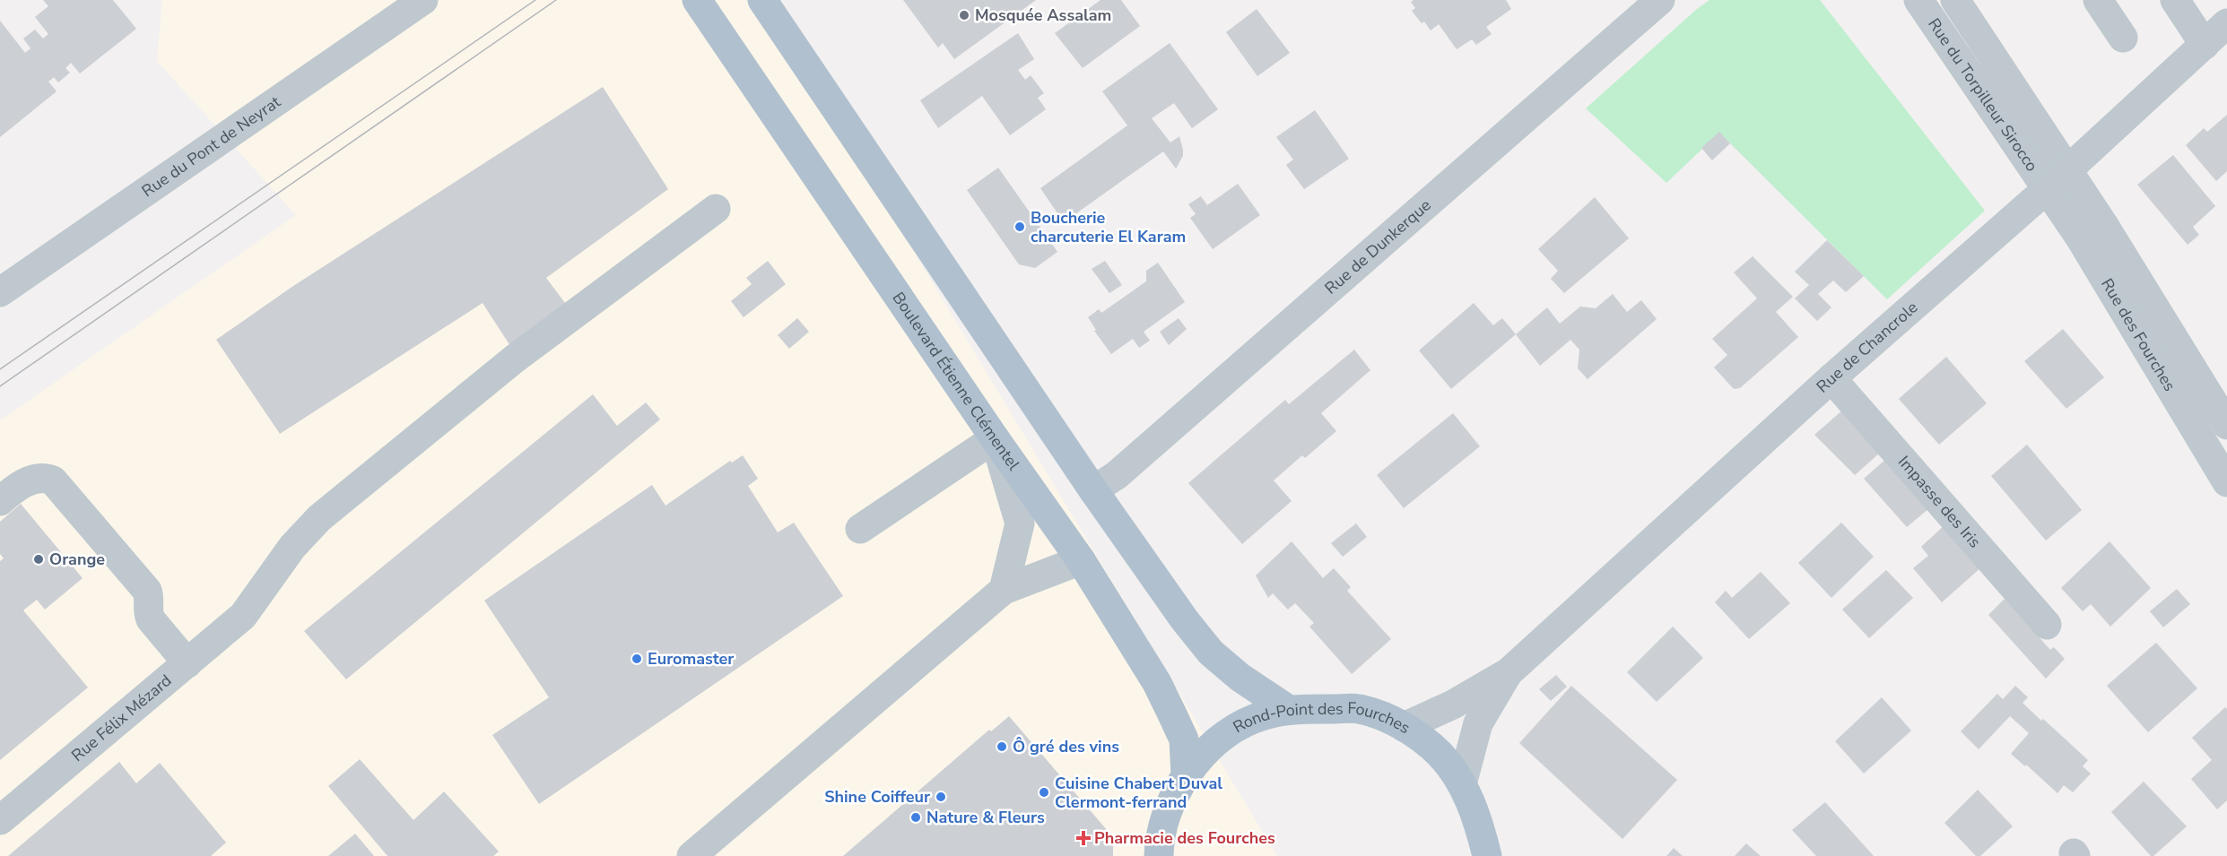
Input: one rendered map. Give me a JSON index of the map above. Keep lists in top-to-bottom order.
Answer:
{
  "streets": {
    "main road": ["Boulevard Étienne Clémentel", "Rond-Point des Fourches"],
    "street": [
      "Rue du Torpilleur Sirocco",
      "Rue du Pont de Neyrat",
      "Rue de Dunkerque",
      "Rue des Fourches",
      "Rue de Chancrole",
      "Impasse des Iris",
      "Rue Félix Mézard"
    ]
  },
  "crossings": [
    ["Rue du Torpilleur Sirocco", "Rue des Fourches"],
    ["Rue du Torpilleur Sirocco", "Rue de Chancrole"],
    ["Rue des Fourches", "Rue de Chancrole"],
    ["Rue de Chancrole", "Impasse des Iris"],
    ["Rue de Chancrole", "Rond-Point des Fourches"],
    ["Boulevard Étienne Clémentel", "Rond-Point des Fourches"]
  ],
  "places": {
    "other": [
      "Mosquée Assalam",
      "Boucherie charcuterie El Karam",
      "Orange",
      "Euromaster",
      "Ô gré des vins",
      "Cuisine Chabert Duval Clermont-ferrand",
      "Shine Coiffeur",
      "Nature & Fleurs"
    ],
    "health": ["Pharmacie des Fourches"]
  }
}
